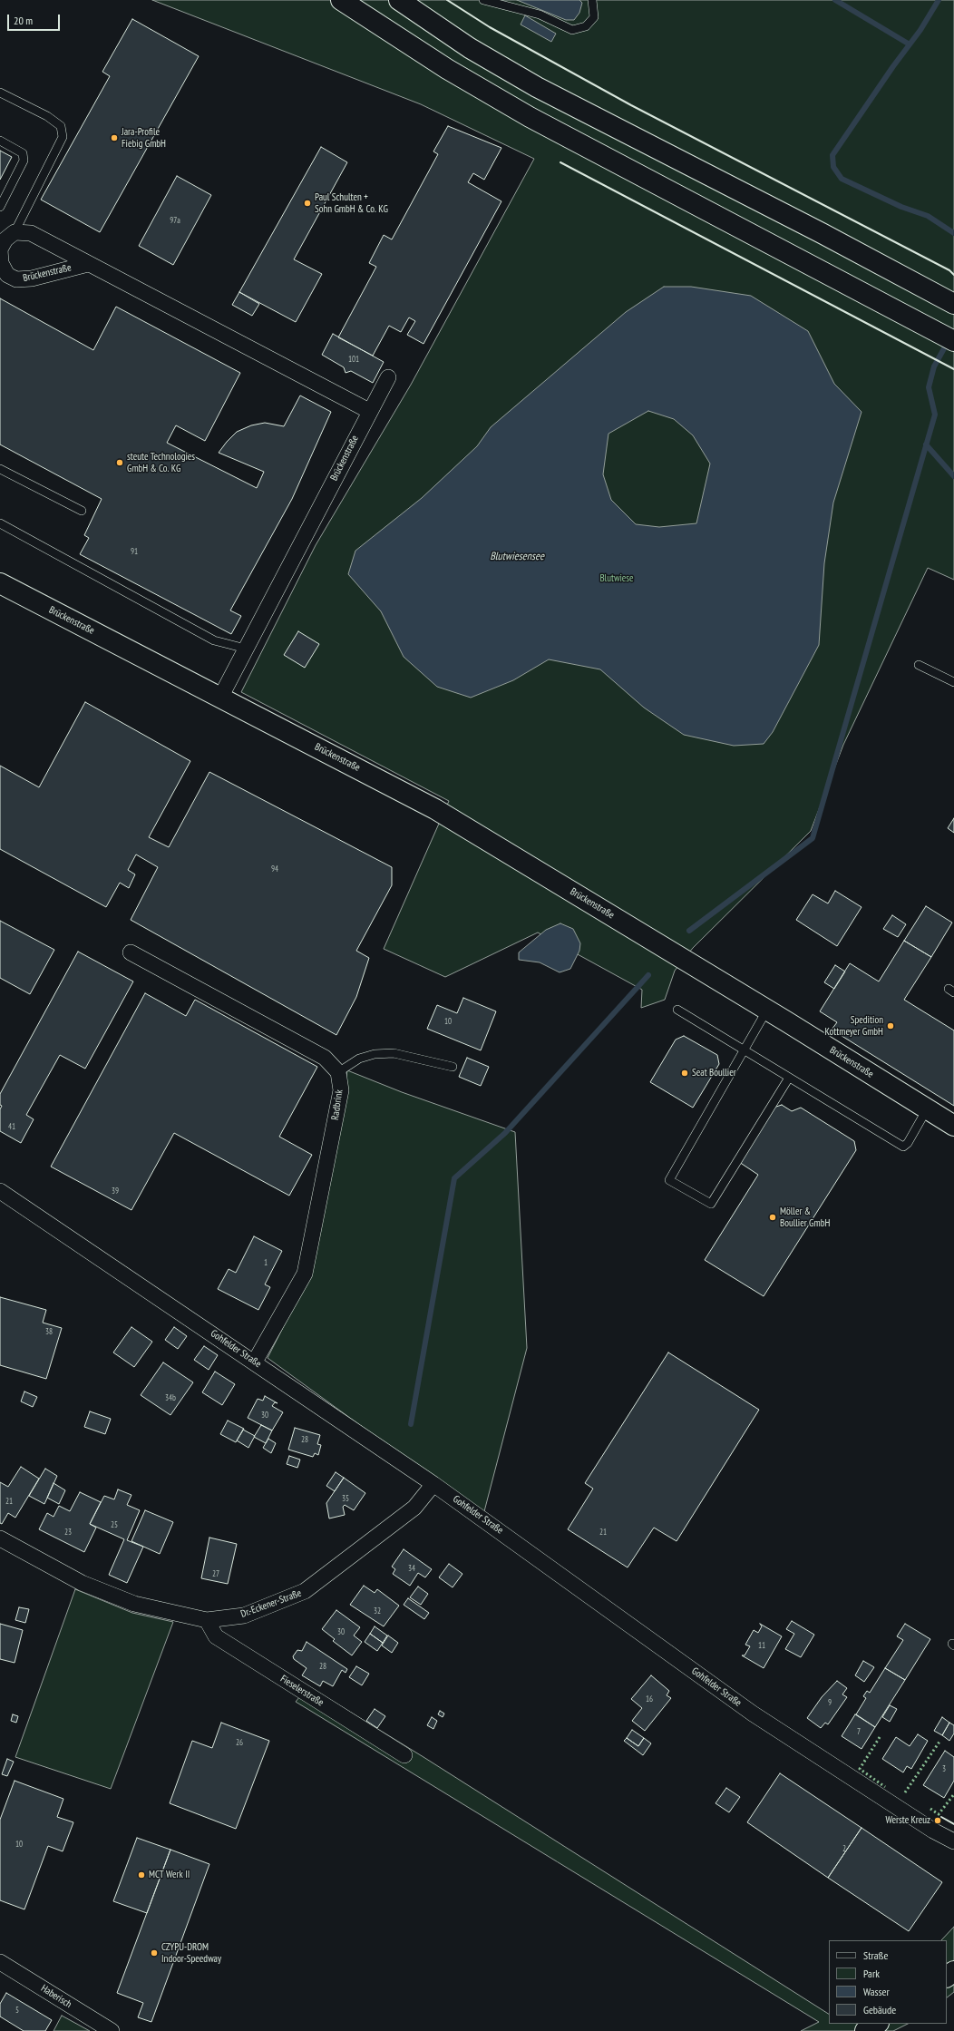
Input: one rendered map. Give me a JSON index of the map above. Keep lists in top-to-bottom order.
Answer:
{
  "streets": {
    "main road": ["Brückenstraße"],
    "street": [
      "Radbrink",
      "Gohfelder Straße",
      "Dr.-Eckener-Straße",
      "Fieselerstraße",
      "Haberisch"
    ]
  },
  "crossings": [
    ["Radbrink", "Gohfelder Straße"],
    ["Gohfelder Straße", "Dr.-Eckener-Straße"],
    ["Dr.-Eckener-Straße", "Fieselerstraße"]
  ],
  "water": ["Blutwiesensee"],
  "parks": ["Blutwiese"],
  "places": [
    "Jara-Profile Fiebig GmbH",
    "Paul Schulten + Sohn GmbH & Co. KG",
    "steute Technologies GmbH & Co. KG",
    "Spedition Kottmeyer GmbH",
    "Seat Boullier",
    "Möller & Boullier GmbH",
    "Werste Kreuz",
    "MCT Werk II",
    "CZYPU-DROM Indoor-Speedway"
  ],
  "house_numbers": [
    "97a",
    "101",
    "91",
    "94",
    "10",
    "41",
    "39",
    "1",
    "38",
    "34b",
    "30",
    "28",
    "35",
    "21",
    "25",
    "23",
    "21",
    "34",
    "27",
    "32",
    "30",
    "11",
    "28",
    "16",
    "9",
    "7",
    "26",
    "3",
    "10",
    "2",
    "5"
  ],
  "legend": [
    "Straße",
    "Park",
    "Wasser",
    "Gebäude"
  ],
  "scale_bar": "20 m"
}
